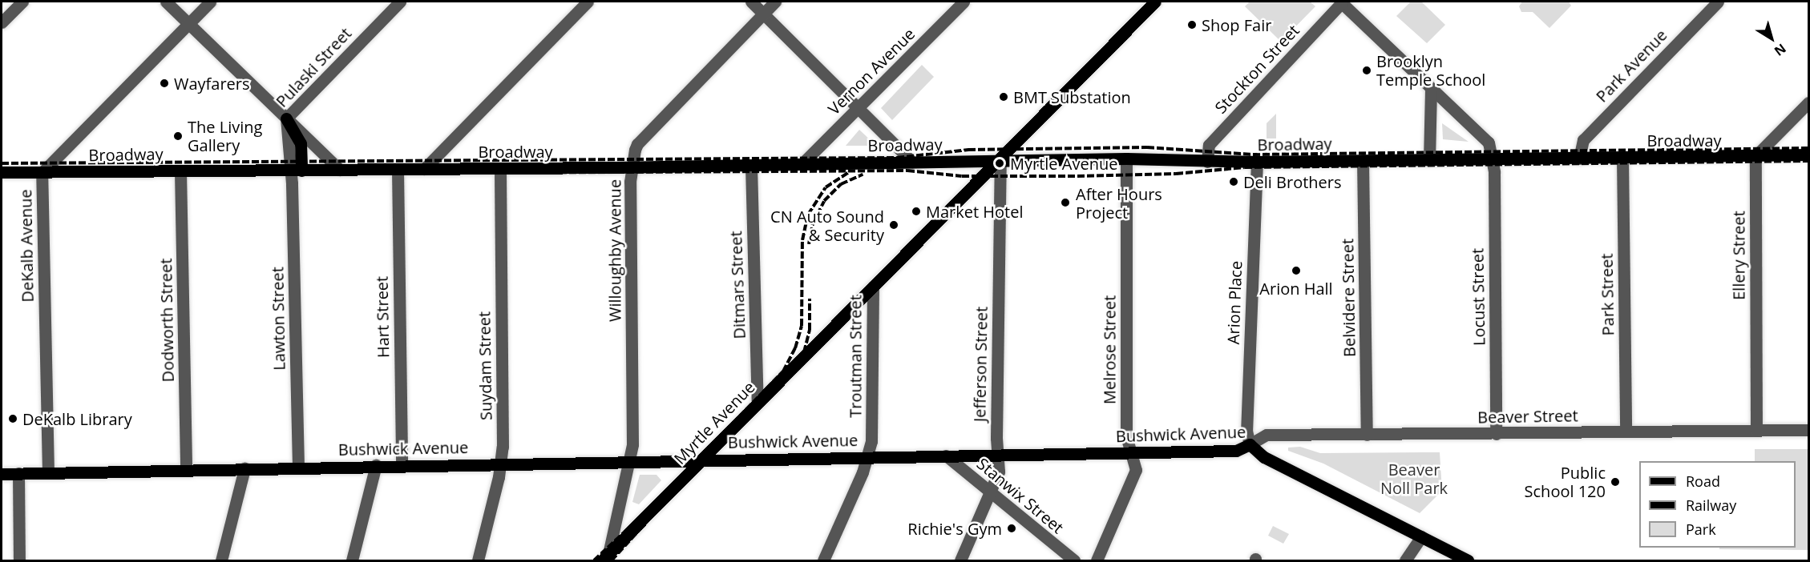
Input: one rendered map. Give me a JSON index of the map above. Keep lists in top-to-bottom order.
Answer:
{
  "streets": {
    "main road": ["Broadway", "Myrtle Avenue", "Bushwick Avenue"],
    "street": [
      "Park Avenue",
      "Pulaski Street",
      "Stockton Street",
      "Vernon Avenue",
      "DeKalb Avenue",
      "Willoughby Avenue",
      "Ellery Street",
      "Ditmars Street",
      "Park Street",
      "Locust Street",
      "Belvidere Street",
      "Arion Place",
      "Hart Street",
      "Lawton Street",
      "Dodworth Street",
      "Melrose Street",
      "Troutman Street",
      "Jefferson Street",
      "Suydam Street",
      "Beaver Street",
      "Stanwix Street"
    ]
  },
  "crossings": [
    ["Park Avenue", "Broadway"],
    ["Stockton Street", "Broadway"],
    ["Stockton Street", "Locust Street"],
    ["Vernon Avenue", "Broadway"],
    ["Broadway", "DeKalb Avenue"],
    ["Broadway", "Willoughby Avenue"],
    ["Broadway", "Ellery Street"],
    ["Broadway", "Ditmars Street"],
    ["Broadway", "Park Street"],
    ["Broadway", "Locust Street"],
    ["Broadway", "Belvidere Street"],
    ["Broadway", "Arion Place"],
    ["Broadway", "Hart Street"],
    ["Broadway", "Lawton Street"],
    ["Broadway", "Dodworth Street"],
    ["Broadway", "Melrose Street"],
    ["Broadway", "Jefferson Street"],
    ["Broadway", "Suydam Street"],
    ["Broadway", "Myrtle Avenue"],
    ["DeKalb Avenue", "Bushwick Avenue"],
    ["Willoughby Avenue", "Myrtle Avenue"],
    ["Willoughby Avenue", "Bushwick Avenue"],
    ["Ellery Street", "Beaver Street"],
    ["Ditmars Street", "Myrtle Avenue"],
    ["Park Street", "Beaver Street"],
    ["Locust Street", "Beaver Street"],
    ["Belvidere Street", "Beaver Street"],
    ["Arion Place", "Beaver Street"],
    ["Arion Place", "Bushwick Avenue"],
    ["Hart Street", "Bushwick Avenue"],
    ["Lawton Street", "Bushwick Avenue"],
    ["Dodworth Street", "Bushwick Avenue"],
    ["Melrose Street", "Bushwick Avenue"],
    ["Troutman Street", "Myrtle Avenue"],
    ["Troutman Street", "Bushwick Avenue"],
    ["Jefferson Street", "Myrtle Avenue"],
    ["Jefferson Street", "Bushwick Avenue"],
    ["Jefferson Street", "Stanwix Street"],
    ["Suydam Street", "Bushwick Avenue"],
    ["Beaver Street", "Bushwick Avenue"],
    ["Myrtle Avenue", "Bushwick Avenue"],
    ["Bushwick Avenue", "Stanwix Street"]
  ],
  "parks": ["Beaver Noll Park"],
  "places": [
    "Shop Fair",
    "Brooklyn Temple School",
    "Wayfarers",
    "BMT Substation",
    "The Living Gallery",
    "Myrtle Avenue",
    "Deli Brothers",
    "After Hours Project",
    "Market Hotel",
    "CN Auto Sound & Security",
    "Arion Hall",
    "DeKalb Library",
    "Public School 120",
    "Richie's Gym"
  ],
  "legend": ["Road", "Railway", "Park"],
  "north": "bottom right"
}
